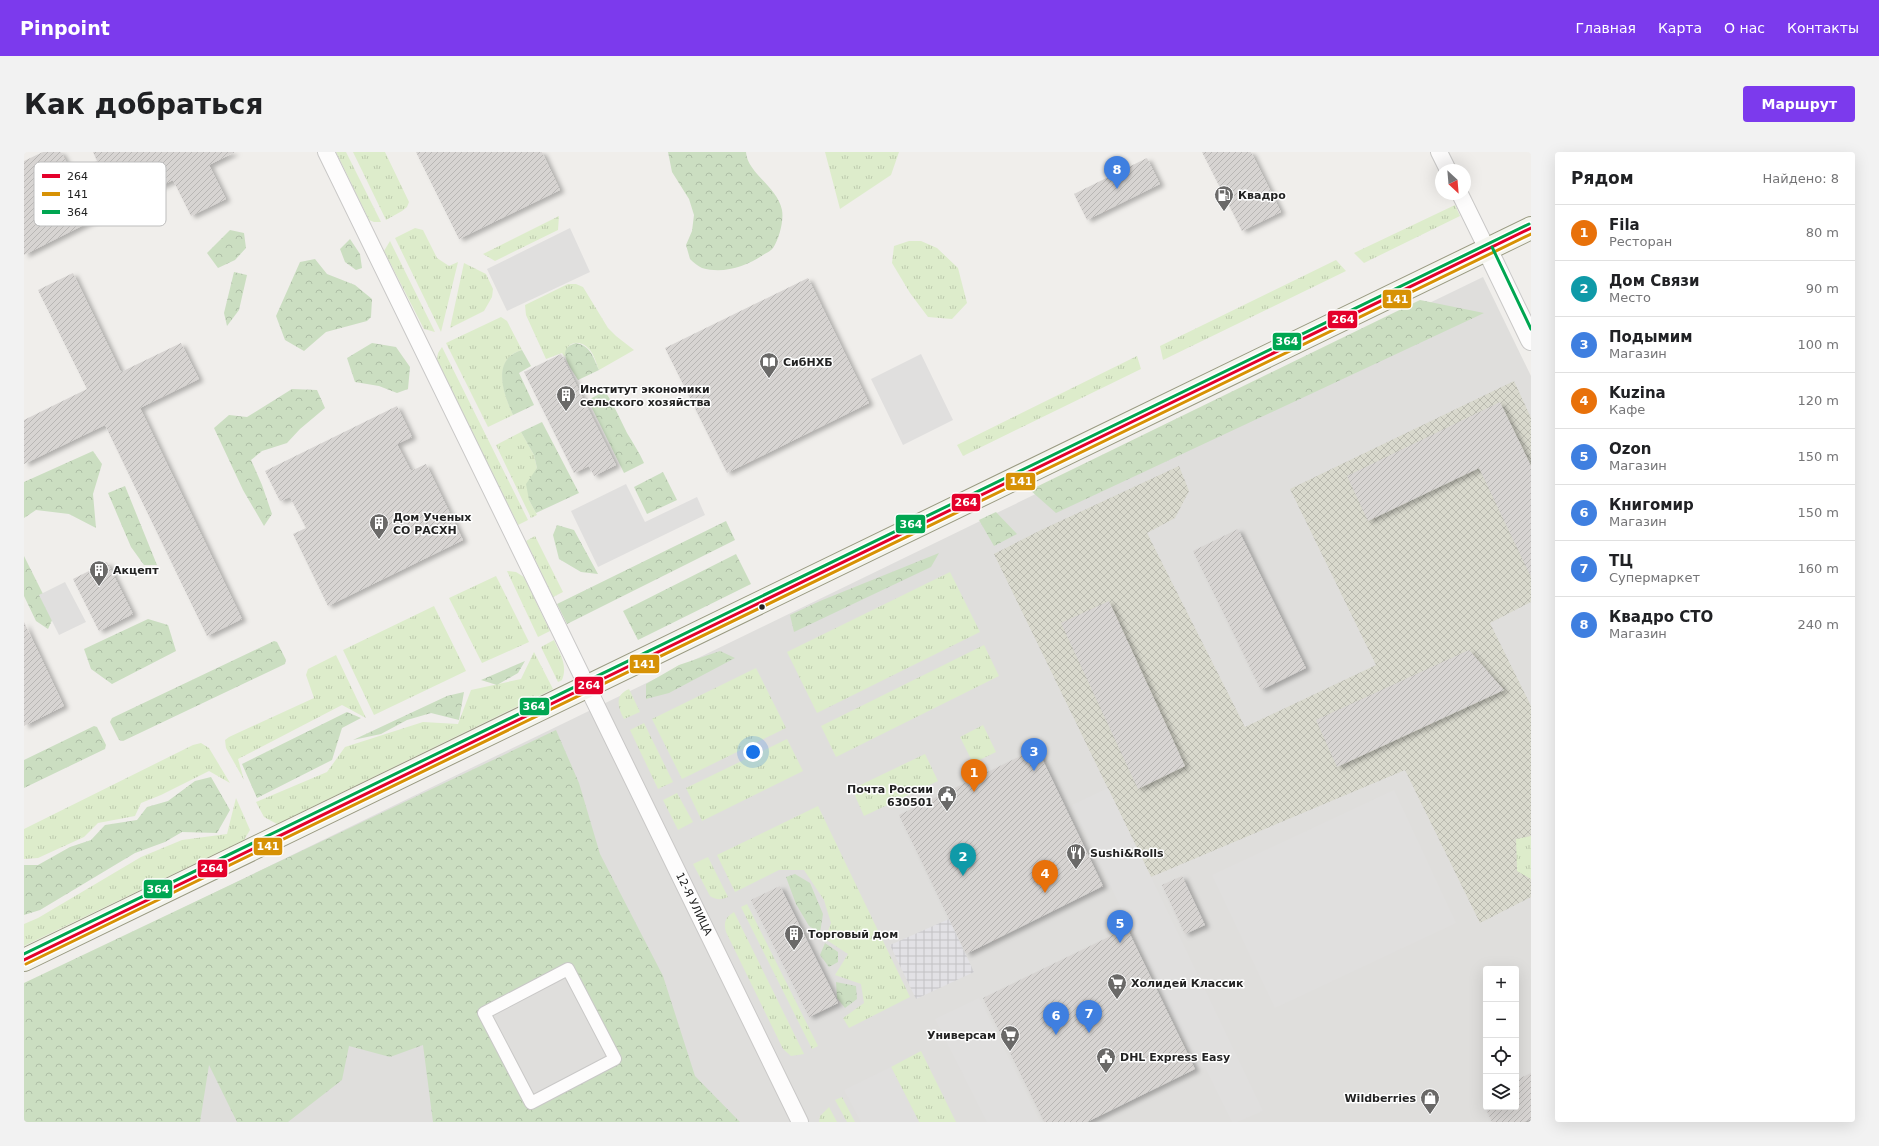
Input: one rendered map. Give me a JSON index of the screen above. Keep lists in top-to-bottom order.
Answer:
{
  "streets": {
    "street": ["12-Я УЛИЦА"]
  },
  "places": {
    "fuel station": ["Квадро"],
    "library": ["СибНХБ"],
    "building": [
      "Институт экономики сельского хозяйства",
      "Дом Ученых СО РАСХН",
      "Акцепт",
      "Торговый дом"
    ],
    "public building": ["Почта России 630501", "DHL Express Easy"],
    "restaurant": ["Sushi&Rolls"],
    "supermarket": ["Холидей Классик", "Универсам"],
    "shop": ["Wildberries"]
  },
  "lines": ["transit line 364", "transit line 264", "transit line 141"],
  "legend": ["264", "141", "364"],
  "north": "bottom right",
  "page": {
    "header": "Pinpoint",
    "nav": [
      "Главная",
      "Карта",
      "О нас",
      "Контакты"
    ],
    "buttons": "Маршрут",
    "title": "Как добраться",
    "heading": ["Рядом", "Найдено: 8"],
    "pins": [
      "8",
      "3",
      "1",
      "2",
      "4",
      "5",
      "7",
      "6"
    ],
    "list": [
      {
        "mark": "1",
        "name": "Fila",
        "note": "Ресторан",
        "value": "80 m"
      },
      {
        "mark": "2",
        "name": "Дом Связи",
        "note": "Место",
        "value": "90 m"
      },
      {
        "mark": "3",
        "name": "Подымим",
        "note": "Магазин",
        "value": "100 m"
      },
      {
        "mark": "4",
        "name": "Kuzina",
        "note": "Кафе",
        "value": "120 m"
      },
      {
        "mark": "5",
        "name": "Ozon",
        "note": "Магазин",
        "value": "150 m"
      },
      {
        "mark": "6",
        "name": "Книгомир",
        "note": "Магазин",
        "value": "150 m"
      },
      {
        "mark": "7",
        "name": "ТЦ",
        "note": "Супермаркет",
        "value": "160 m"
      },
      {
        "mark": "8",
        "name": "Квадро СТО",
        "note": "Магазин",
        "value": "240 m"
      }
    ],
    "map_buttons": ["+", "−"]
  }
}
